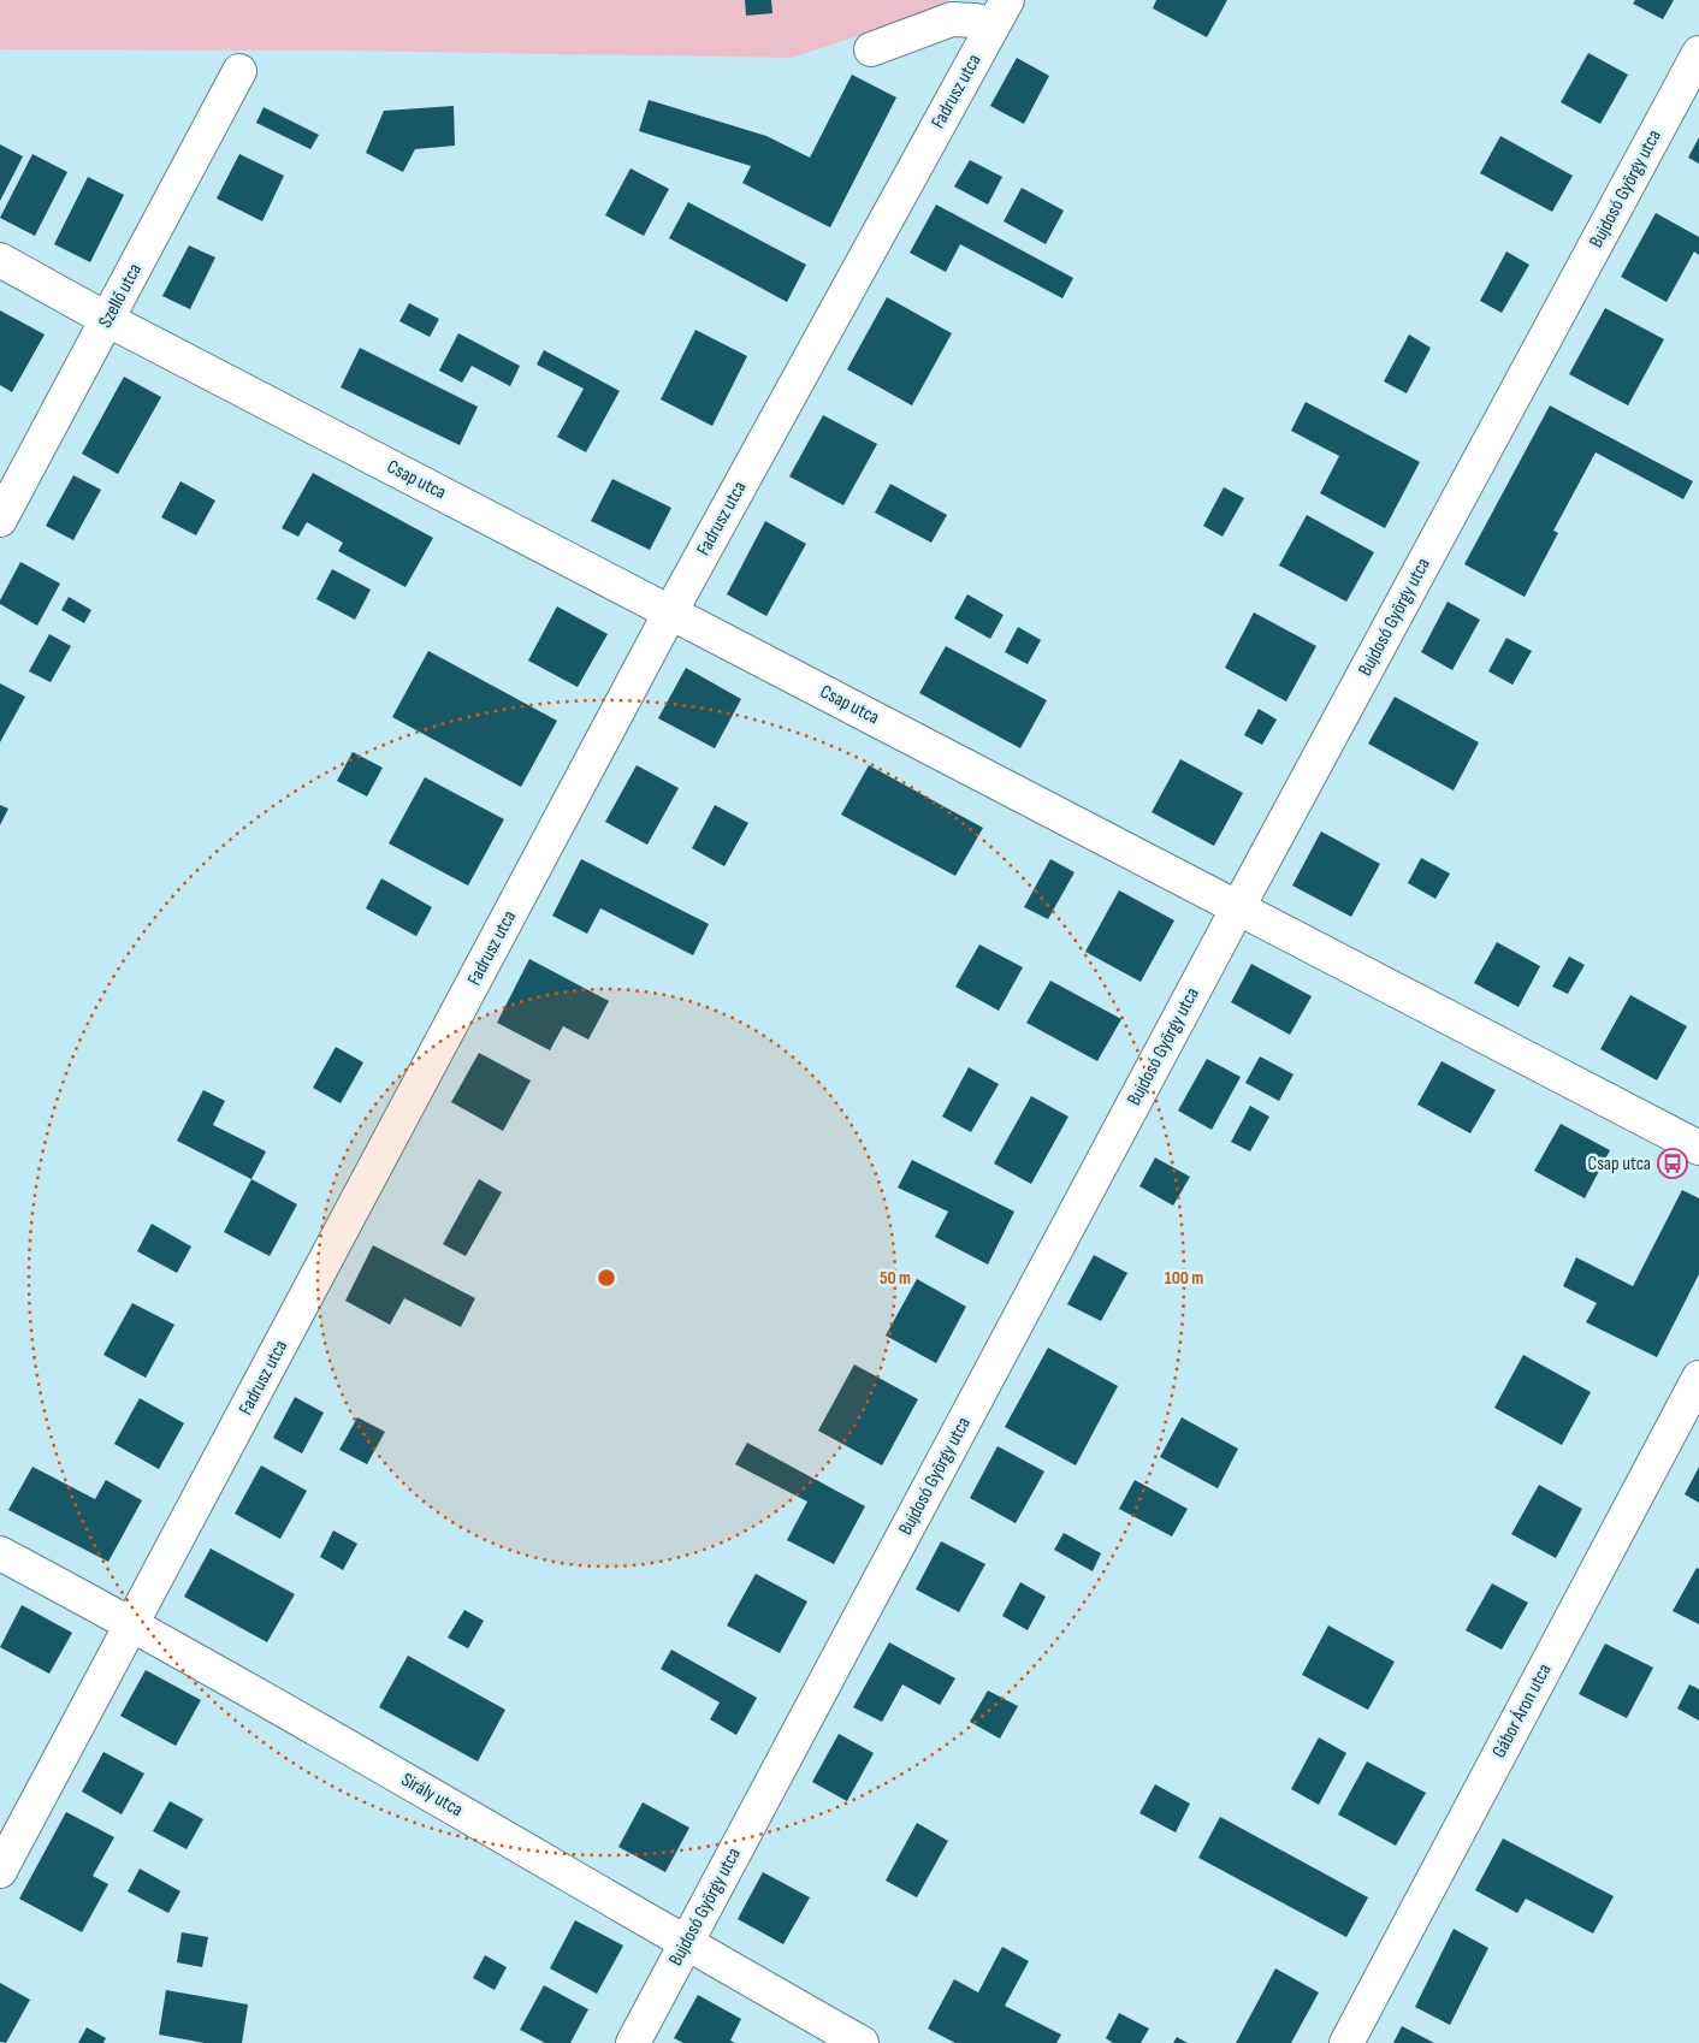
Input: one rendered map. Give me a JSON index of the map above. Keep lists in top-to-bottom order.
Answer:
{
  "streets": {
    "street": [
      "Fadrusz utca",
      "Bujdosó György utca",
      "Szellő utca",
      "Csap utca",
      "Gábor Áron utca",
      "Sirály utca"
    ]
  },
  "crossings": [
    ["Fadrusz utca", "Csap utca"],
    ["Fadrusz utca", "Sirály utca"],
    ["Bujdosó György utca", "Csap utca"],
    ["Bujdosó György utca", "Sirály utca"],
    ["Szellő utca", "Csap utca"]
  ],
  "places": {
    "bus stop": ["Csap utca"]
  },
  "rings": ["50 m", "100 m"]
}
